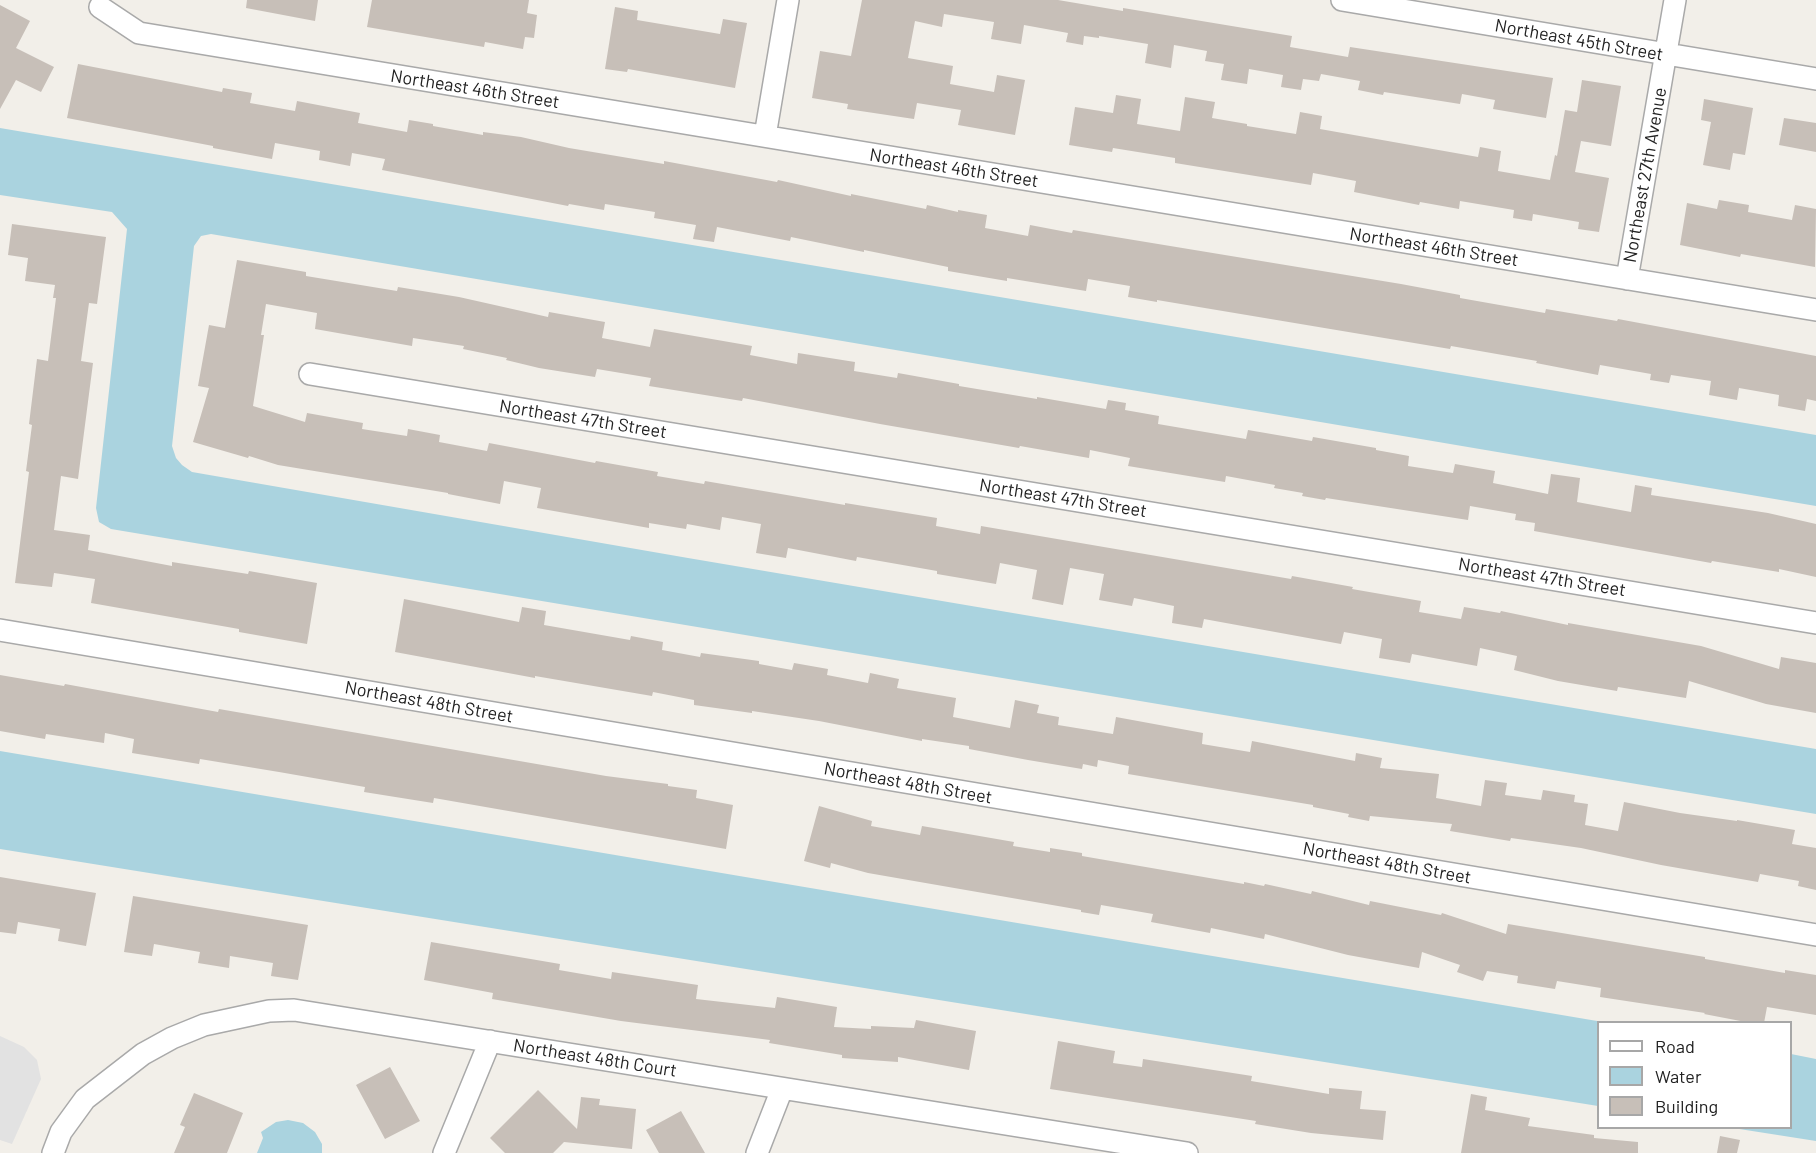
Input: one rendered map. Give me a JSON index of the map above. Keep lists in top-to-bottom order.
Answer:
{
  "streets": {
    "street": [
      "Northeast 45th Street",
      "Northeast 46th Street",
      "Northeast 27th Avenue",
      "Northeast 47th Street",
      "Northeast 48th Street",
      "Northeast 48th Court"
    ]
  },
  "crossings": [
    ["Northeast 45th Street", "Northeast 27th Avenue"],
    ["Northeast 46th Street", "Northeast 27th Avenue"]
  ],
  "legend": ["Road", "Water", "Building"]
}
